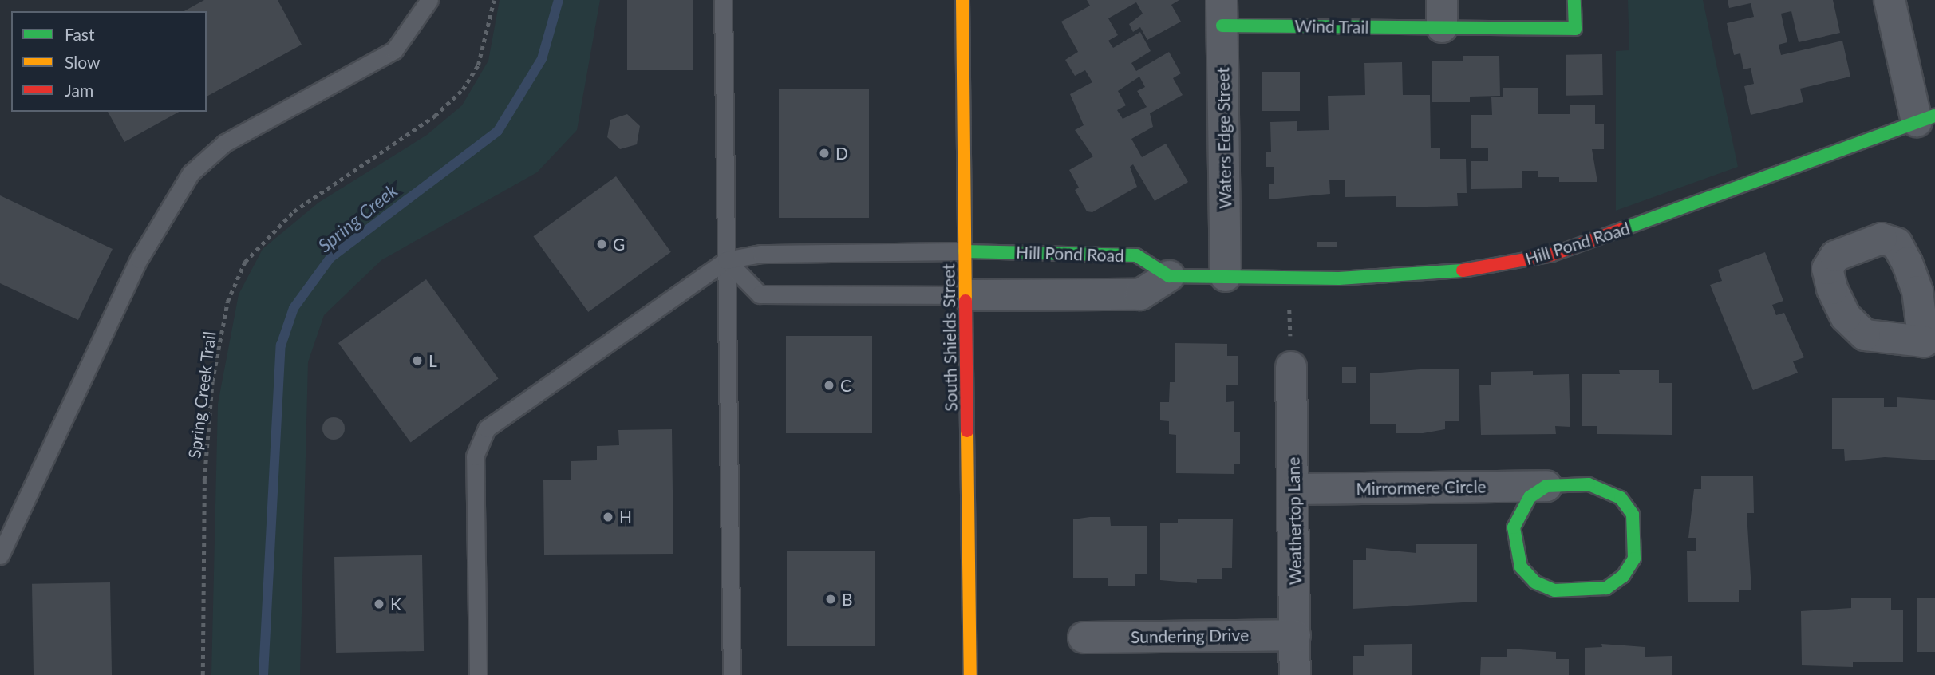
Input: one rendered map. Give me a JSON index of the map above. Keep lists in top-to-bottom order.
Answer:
{
  "streets": {
    "street": [
      "Wind Trail",
      "Waters Edge Street",
      "Hill Pond Road",
      "South Shields Street",
      "Mirrormere Circle",
      "Weathertop Lane",
      "Sundering Drive"
    ],
    "path": ["Spring Creek Trail"]
  },
  "crossings": [
    ["Wind Trail", "Waters Edge Street"],
    ["Waters Edge Street", "Hill Pond Road"],
    ["Hill Pond Road", "South Shields Street"],
    ["Mirrormere Circle", "Weathertop Lane"],
    ["Weathertop Lane", "Sundering Drive"]
  ],
  "water": ["Spring Creek"],
  "places": [
    "D",
    "G",
    "L",
    "C",
    "H",
    "B",
    "K"
  ],
  "legend": ["Fast", "Slow", "Jam"]
}
